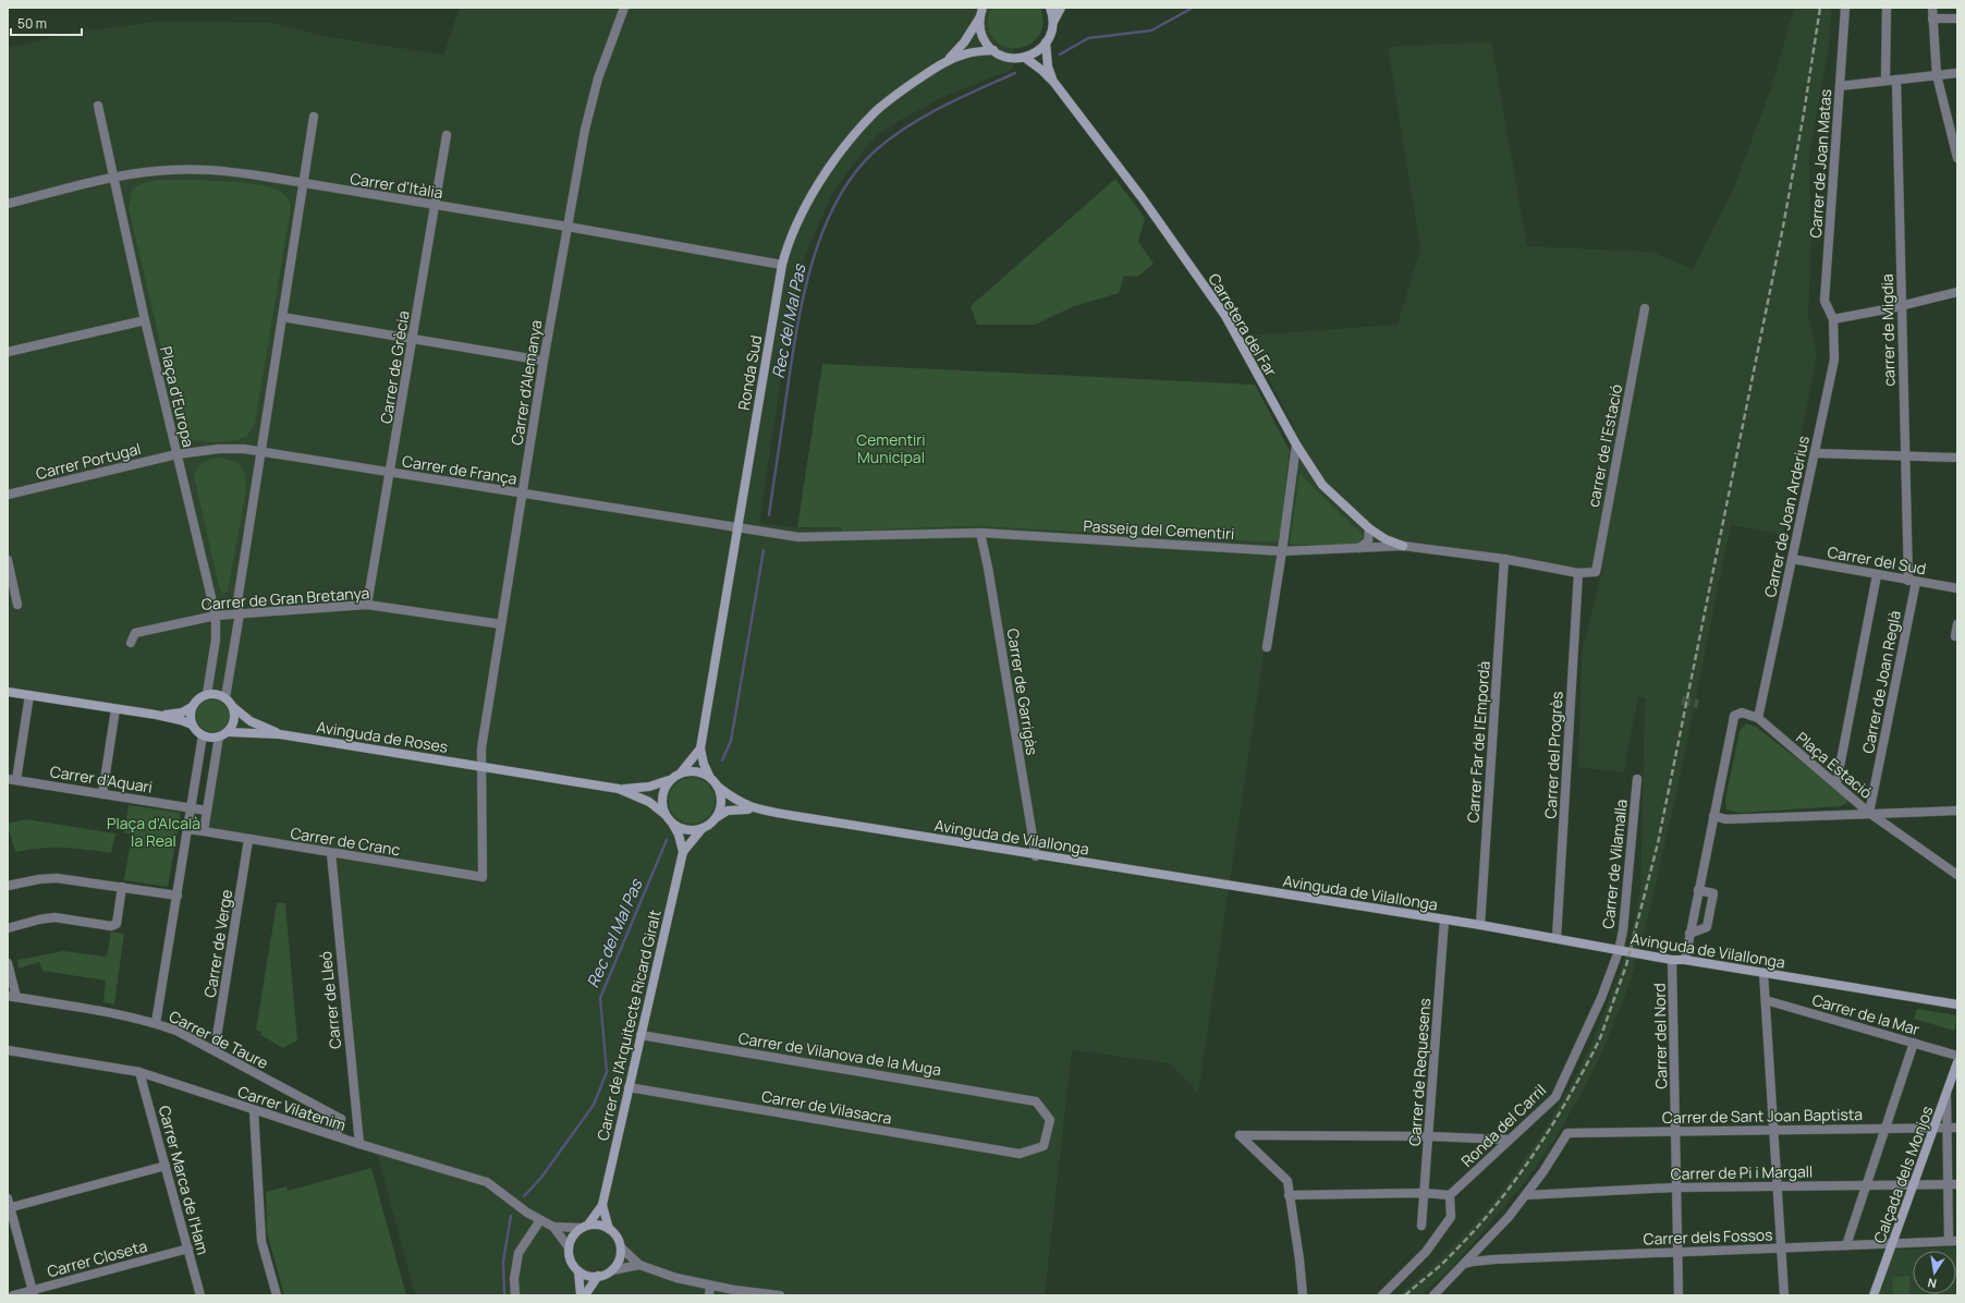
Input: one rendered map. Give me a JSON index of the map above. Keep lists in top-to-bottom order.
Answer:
{
  "streets": {
    "main road": [
      "Carretera del Far",
      "Ronda Sud",
      "Avinguda de Roses",
      "Avinguda de Vilallonga",
      "Carrer de l'Arquitecte Ricard Giralt",
      "Calçada dels Monjos"
    ],
    "street": [
      "Carrer de Joan Matas",
      "Carrer d'Itàlia",
      "carrer de Migdia",
      "Carrer de Grècia",
      "Carrer d'Alemanya",
      "Plaça d'Europa",
      "carrer de l'Estació",
      "Carrer Portugal",
      "Carrer de França",
      "Carrer de Joan Arderius",
      "Passeig del Cementiri",
      "Carrer del Sud",
      "Carrer de Gran Bretanya",
      "Carrer de Joan Reglà",
      "Carrer de Garrigàs",
      "Carrer Far de l'Empordà",
      "Carrer del Progrès",
      "Plaça Estació",
      "Carrer d'Aquari",
      "Carrer de Cranc",
      "Carrer de Vilamalla",
      "Carrer de Verge",
      "Carrer de Lleó",
      "Carrer de la Mar",
      "Carrer del Nord",
      "Carrer de Taure",
      "Carrer de Vilanova de la Muga",
      "Carrer de Requesens",
      "Carrer de Vilasacra",
      "Carrer Vilatenim",
      "Carrer de Sant Joan Baptista",
      "Ronda del Carril",
      "Carrer de Pi i Margall",
      "Carrer Marca de l'Ham",
      "Carrer dels Fossos",
      "Carrer Closeta"
    ]
  },
  "crossings": [
    ["Carrer de Joan Matas", "Carrer de Joan Arderius"],
    ["Carrer d'Itàlia", "Carrer de Grècia"],
    ["Carrer d'Itàlia", "Ronda Sud"],
    ["Carrer d'Itàlia", "Carrer d'Alemanya"],
    ["Carrer d'Itàlia", "Plaça d'Europa"],
    ["Carretera del Far", "Ronda Sud"],
    ["Carretera del Far", "Passeig del Cementiri"],
    ["carrer de Migdia", "Carrer del Sud"],
    ["carrer de Migdia", "Carrer de Joan Reglà"],
    ["Carrer de Grècia", "Carrer de França"],
    ["Carrer de Grècia", "Carrer de Gran Bretanya"],
    ["Ronda Sud", "Carrer de França"],
    ["Ronda Sud", "Passeig del Cementiri"],
    ["Ronda Sud", "Avinguda de Vilallonga"],
    ["Ronda Sud", "Carrer de l'Arquitecte Ricard Giralt"],
    ["Carrer d'Alemanya", "Carrer de França"],
    ["Carrer d'Alemanya", "Carrer de Gran Bretanya"],
    ["Carrer d'Alemanya", "Avinguda de Roses"],
    ["Carrer d'Alemanya", "Carrer de Cranc"],
    ["Plaça d'Europa", "Carrer Portugal"],
    ["Plaça d'Europa", "Carrer de França"],
    ["Plaça d'Europa", "Carrer de Gran Bretanya"],
    ["Plaça d'Europa", "Avinguda de Roses"],
    ["carrer de l'Estació", "Passeig del Cementiri"],
    ["carrer de l'Estació", "Carrer del Progrès"],
    ["Carrer Portugal", "Carrer de França"],
    ["Carrer de França", "Passeig del Cementiri"],
    ["Carrer de Joan Arderius", "Carrer del Sud"],
    ["Carrer de Joan Arderius", "Plaça Estació"],
    ["Passeig del Cementiri", "Carrer de Garrigàs"],
    ["Passeig del Cementiri", "Carrer Far de l'Empordà"],
    ["Passeig del Cementiri", "Carrer del Progrès"],
    ["Carrer del Sud", "Carrer de Joan Reglà"],
    ["Carrer de Joan Reglà", "Plaça Estació"],
    ["Carrer de Garrigàs", "Avinguda de Vilallonga"],
    ["Carrer Far de l'Empordà", "Avinguda de Vilallonga"],
    ["Carrer del Progrès", "Avinguda de Vilallonga"],
    ["Avinguda de Vilallonga", "Carrer de Vilamalla"],
    ["Avinguda de Vilallonga", "Carrer de l'Arquitecte Ricard Giralt"],
    ["Avinguda de Vilallonga", "Carrer del Nord"],
    ["Avinguda de Vilallonga", "Carrer de Requesens"],
    ["Avinguda de Vilallonga", "Ronda del Carril"],
    ["Carrer de Cranc", "Carrer de Verge"],
    ["Carrer de Cranc", "Carrer de Lleó"],
    ["Carrer de Vilamalla", "Ronda del Carril"],
    ["Carrer de Verge", "Carrer de Taure"],
    ["Carrer de Lleó", "Carrer Vilatenim"],
    ["Carrer de l'Arquitecte Ricard Giralt", "Carrer de Vilanova de la Muga"],
    ["Carrer de l'Arquitecte Ricard Giralt", "Carrer de Vilasacra"],
    ["Carrer de l'Arquitecte Ricard Giralt", "Carrer Vilatenim"],
    ["Carrer del Nord", "Carrer de Sant Joan Baptista"],
    ["Carrer del Nord", "Carrer de Pi i Margall"],
    ["Carrer del Nord", "Carrer dels Fossos"],
    ["Carrer de Vilanova de la Muga", "Carrer de Vilasacra"],
    ["Carrer Vilatenim", "Carrer Marca de l'Ham"],
    ["Carrer de Sant Joan Baptista", "Carrer de Pi i Margall"],
    ["Carrer de Sant Joan Baptista", "Calçada dels Monjos"],
    ["Carrer de Pi i Margall", "Calçada dels Monjos"],
    ["Calçada dels Monjos", "Carrer dels Fossos"],
    ["Carrer Marca de l'Ham", "Carrer Closeta"]
  ],
  "water": ["Rec del Mal Pas"],
  "parks": ["Cementiri Municipal", "Plaça d'Alcalà la Real"],
  "scale_bar": "50 m",
  "north": "bottom"
}
